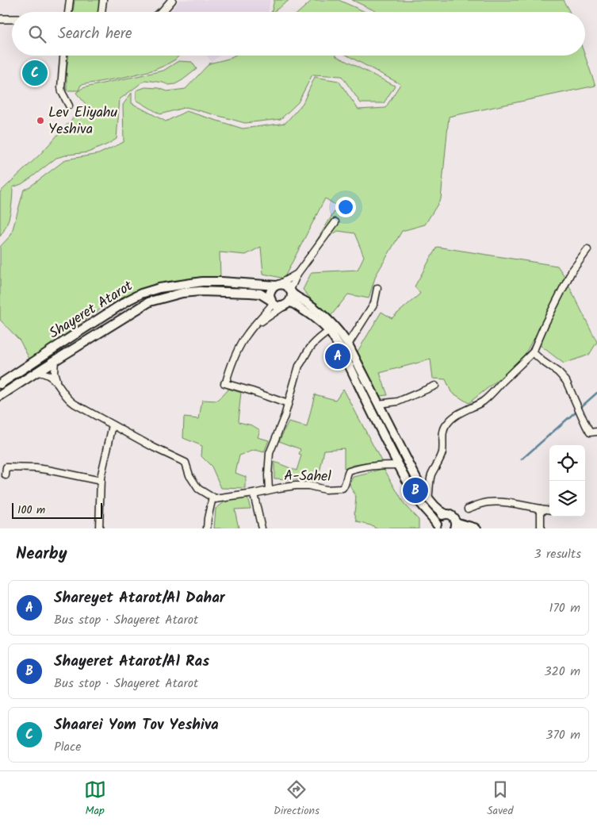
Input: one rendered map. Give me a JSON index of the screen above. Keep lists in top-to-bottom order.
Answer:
{
  "streets": {
    "main road": ["Shayeret Atarot"],
    "street": ["A-Sahel"]
  },
  "places": ["Lev Eliyahu Yeshiva"],
  "scale_bar": "100 m",
  "page": {
    "search": "Search here",
    "pins": ["C", "A", "B"],
    "scale": "100 m",
    "heading": ["Nearby", "3 results"],
    "list": [
      {
        "mark": "A",
        "name": "Shareyet Atarot/Al Dahar",
        "note": "Bus stop · Shayeret Atarot",
        "value": "170 m"
      },
      {
        "mark": "B",
        "name": "Shayeret Atarot/Al Ras",
        "note": "Bus stop · Shayeret Atarot",
        "value": "320 m"
      },
      {
        "mark": "C",
        "name": "Shaarei Yom Tov Yeshiva",
        "note": "Place",
        "value": "370 m"
      }
    ],
    "nav": ["Map", "Directions", "Saved"]
  }
}
